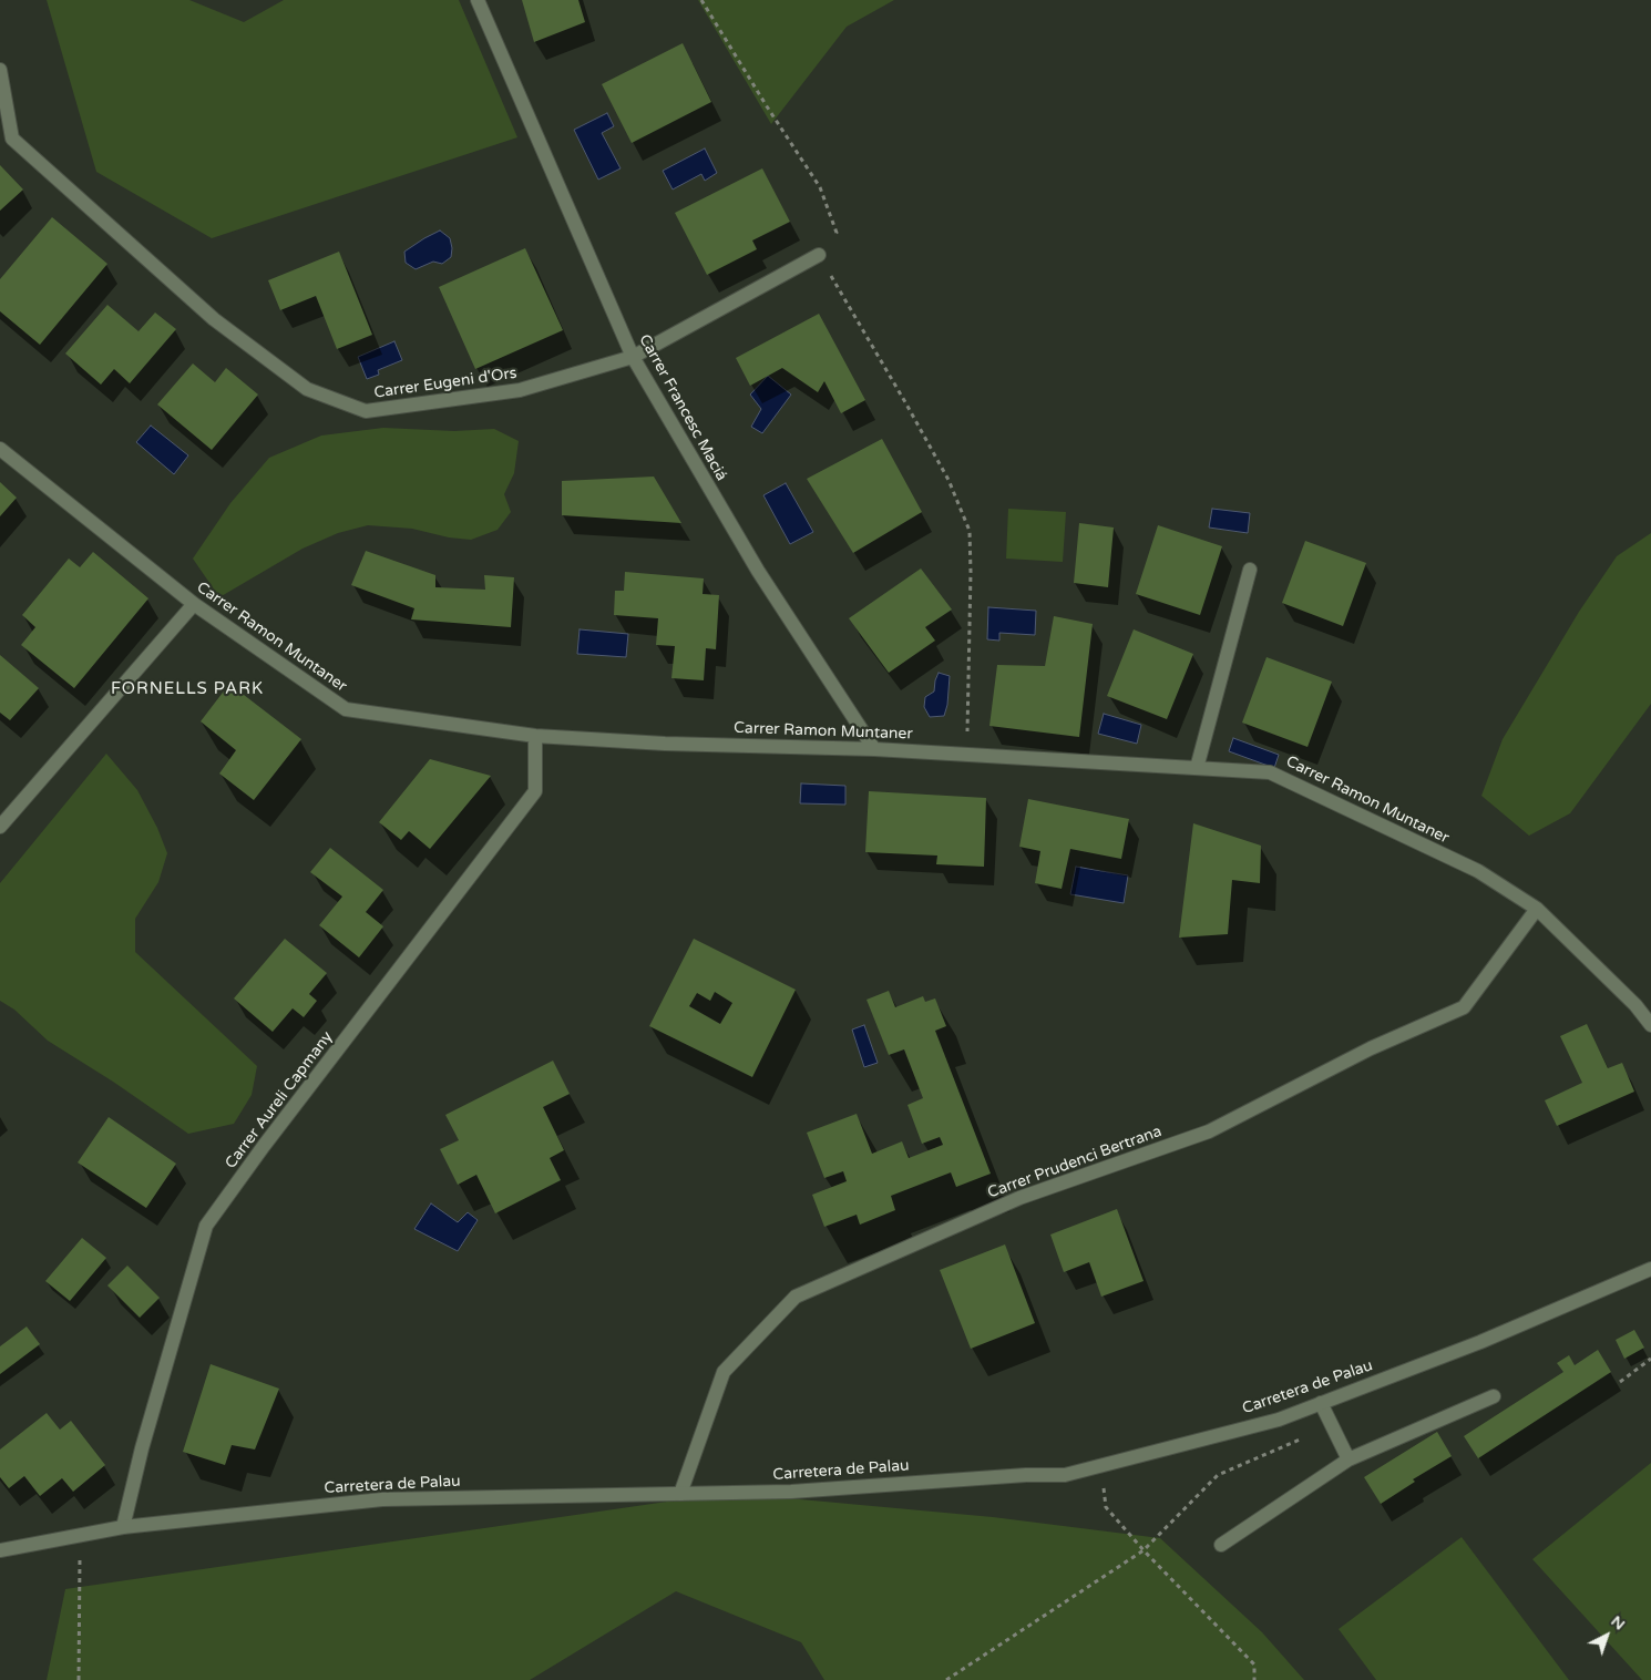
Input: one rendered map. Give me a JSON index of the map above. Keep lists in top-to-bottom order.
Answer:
{
  "streets": {
    "street": [
      "Carrer Eugeni d'Ors",
      "Carrer Francesc Maciá",
      "Carrer Ramon Muntaner",
      "Carrer Aureli Capmany",
      "Carrer Prudenci Bertrana",
      "Carretera de Palau"
    ]
  },
  "crossings": [
    ["Carrer Eugeni d'Ors", "Carrer Francesc Maciá"],
    ["Carrer Francesc Maciá", "Carrer Ramon Muntaner"],
    ["Carrer Ramon Muntaner", "Carrer Aureli Capmany"],
    ["Carrer Ramon Muntaner", "Carrer Prudenci Bertrana"],
    ["Carrer Aureli Capmany", "Carretera de Palau"],
    ["Carrer Prudenci Bertrana", "Carretera de Palau"]
  ],
  "districts": ["FORNELLS PARK"],
  "north": "top right"
}
